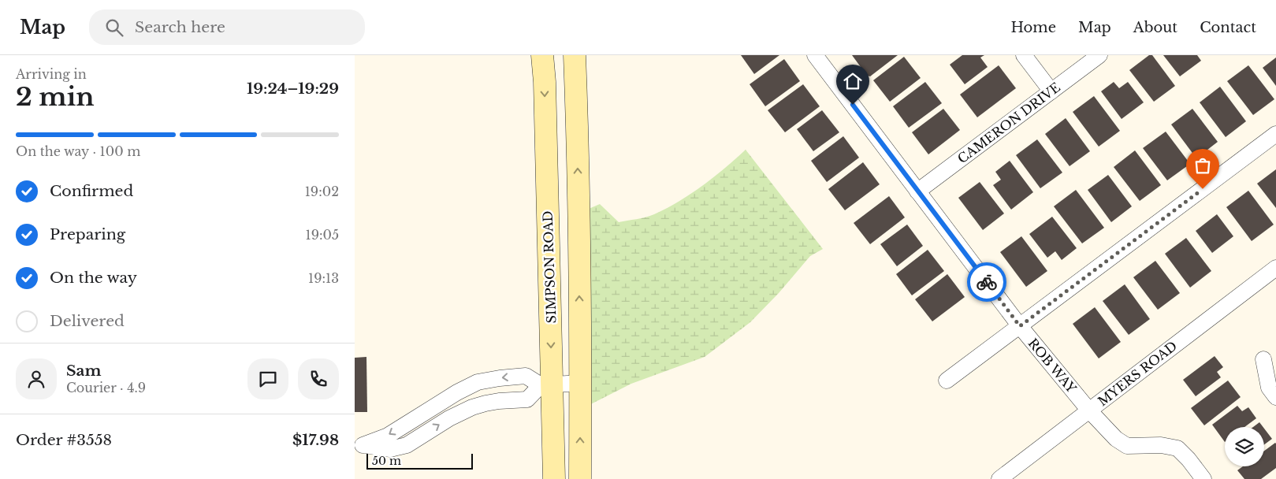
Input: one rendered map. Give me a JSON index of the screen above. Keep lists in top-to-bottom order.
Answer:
{
  "streets": {
    "main road": ["SIMPSON ROAD"],
    "street": ["CAMERON DRIVE", "ROB WAY", "MYERS ROAD"]
  },
  "crossings": [
    ["CAMERON DRIVE", "ROB WAY"],
    ["ROB WAY", "MYERS ROAD"]
  ],
  "scale_bar": "50 m",
  "page": {
    "header": "Map",
    "search": "Search here",
    "nav": [
      "Home",
      "Map",
      "About",
      "Contact"
    ],
    "heading": ["2 min", "Arriving in", "19:24–19:29"],
    "panel": [
      "Sam",
      "Courier · 4.9",
      "Order #3558",
      "$17.98"
    ],
    "bar": "On the way · 100 m",
    "list": [
      ["Confirmed", "19:02"],
      ["Preparing", "19:05"],
      ["On the way", "19:13"],
      "Delivered"
    ],
    "scale": "50 m"
  }
}
